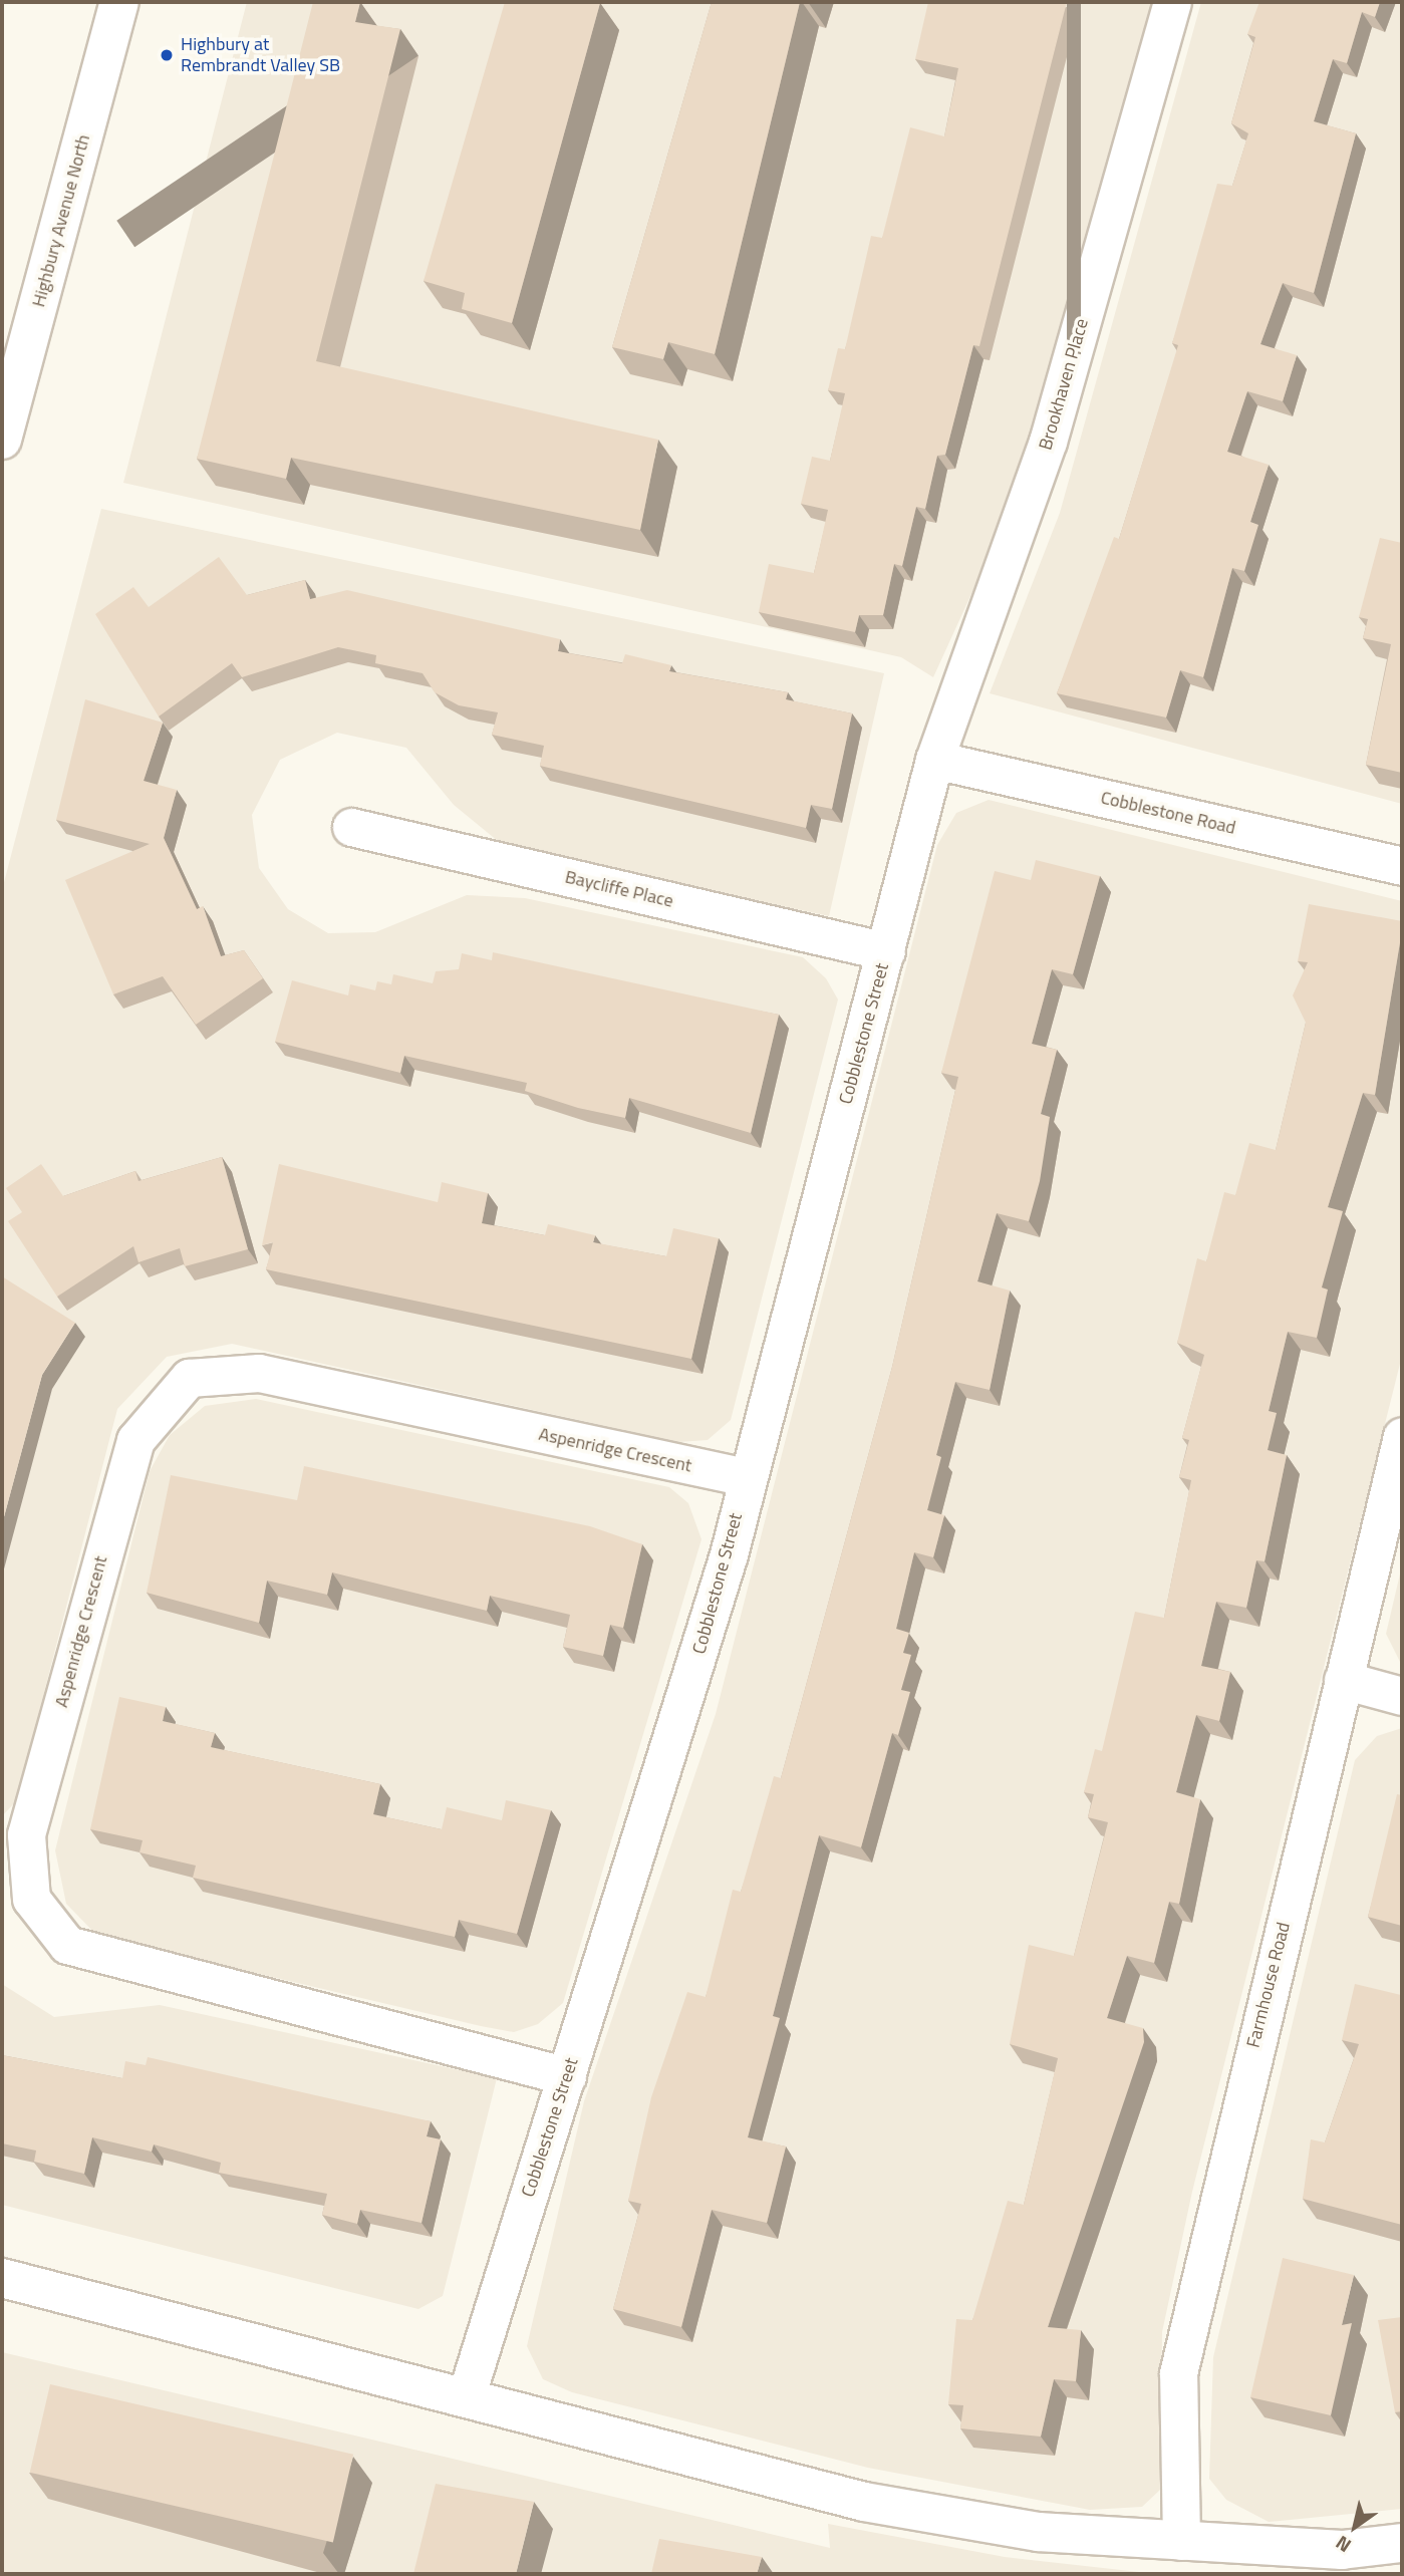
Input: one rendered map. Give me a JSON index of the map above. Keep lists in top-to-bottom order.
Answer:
{
  "streets": {
    "street": [
      "Highbury Avenue North",
      "Brookhaven Place",
      "Cobblestone Road",
      "Baycliffe Place",
      "Cobblestone Street",
      "Aspenridge Crescent",
      "Farmhouse Road"
    ]
  },
  "crossings": [
    ["Brookhaven Place", "Cobblestone Road"],
    ["Brookhaven Place", "Cobblestone Street"],
    ["Cobblestone Road", "Cobblestone Street"],
    ["Baycliffe Place", "Cobblestone Street"],
    ["Cobblestone Street", "Aspenridge Crescent"]
  ],
  "places": ["Highbury at Rembrandt Valley SB"],
  "north": "bottom left"
}
